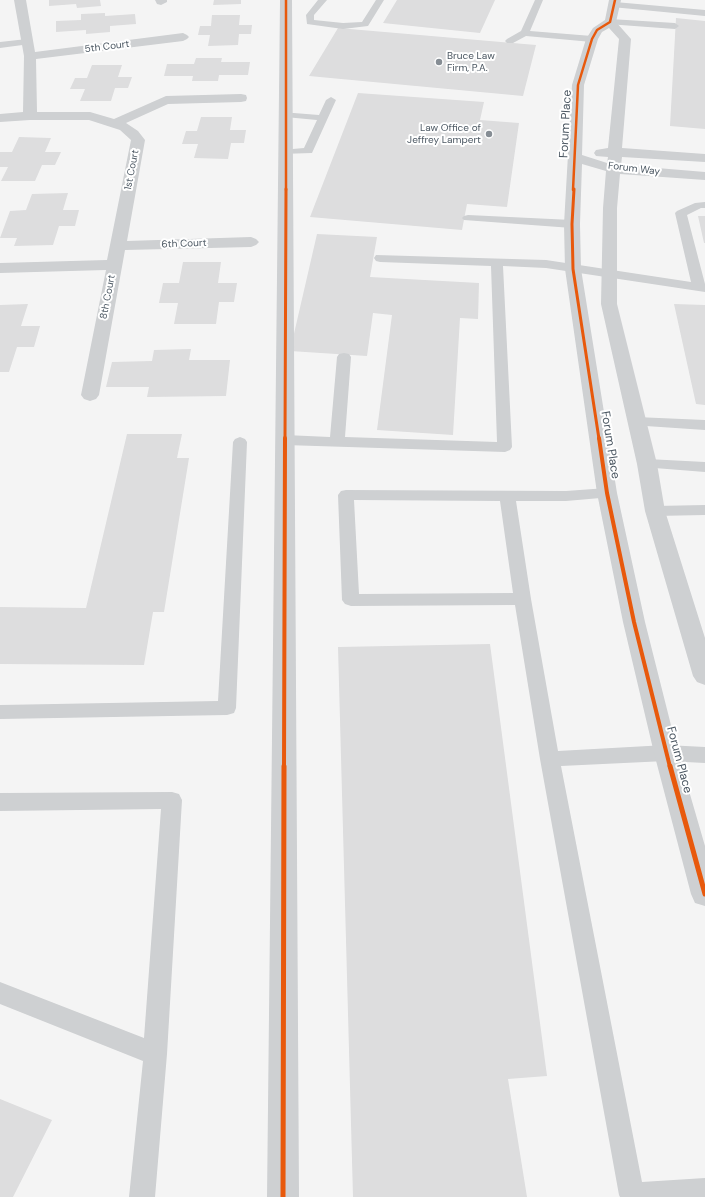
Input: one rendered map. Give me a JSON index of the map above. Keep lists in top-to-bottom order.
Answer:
{
  "streets": {
    "street": [
      "5th Court",
      "Forum Place",
      "Forum Way",
      "1st Court",
      "6th Court",
      "8th Court"
    ]
  },
  "crossings": [
    ["Forum Place", "Forum Way"],
    ["1st Court", "6th Court"],
    ["1st Court", "8th Court"]
  ],
  "places": ["Bruce Law Firm, P.A.", "Law Office of Jeffrey Lampert"]
}
